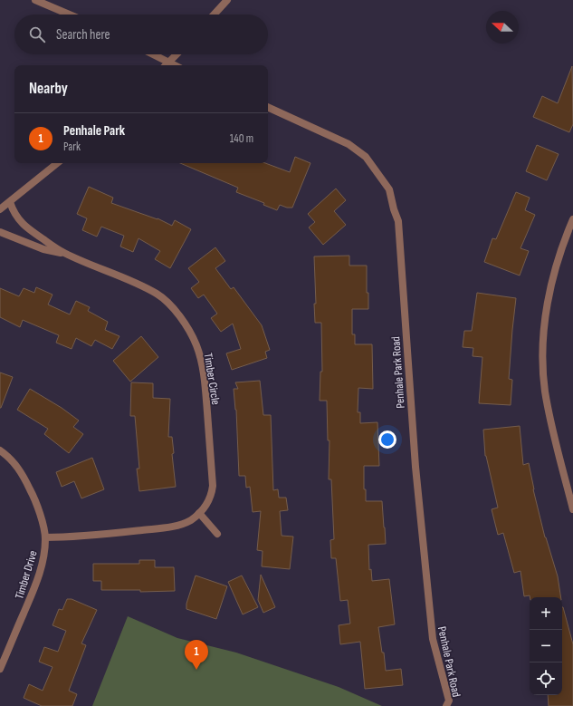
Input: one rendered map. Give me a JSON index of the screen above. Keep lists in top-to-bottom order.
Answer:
{
  "streets": {
    "street": ["Penhale Park Road", "Timber Circle", "Timber Drive"]
  },
  "crossings": [
    ["Timber Circle", "Timber Drive"]
  ],
  "north": "left",
  "page": {
    "search": "Search here",
    "heading": "Nearby",
    "list": [
      {
        "mark": "1",
        "name": "Penhale Park",
        "note": "Park",
        "value": "140 m"
      }
    ],
    "map_buttons": ["+", "−"],
    "pins": "1"
  }
}
